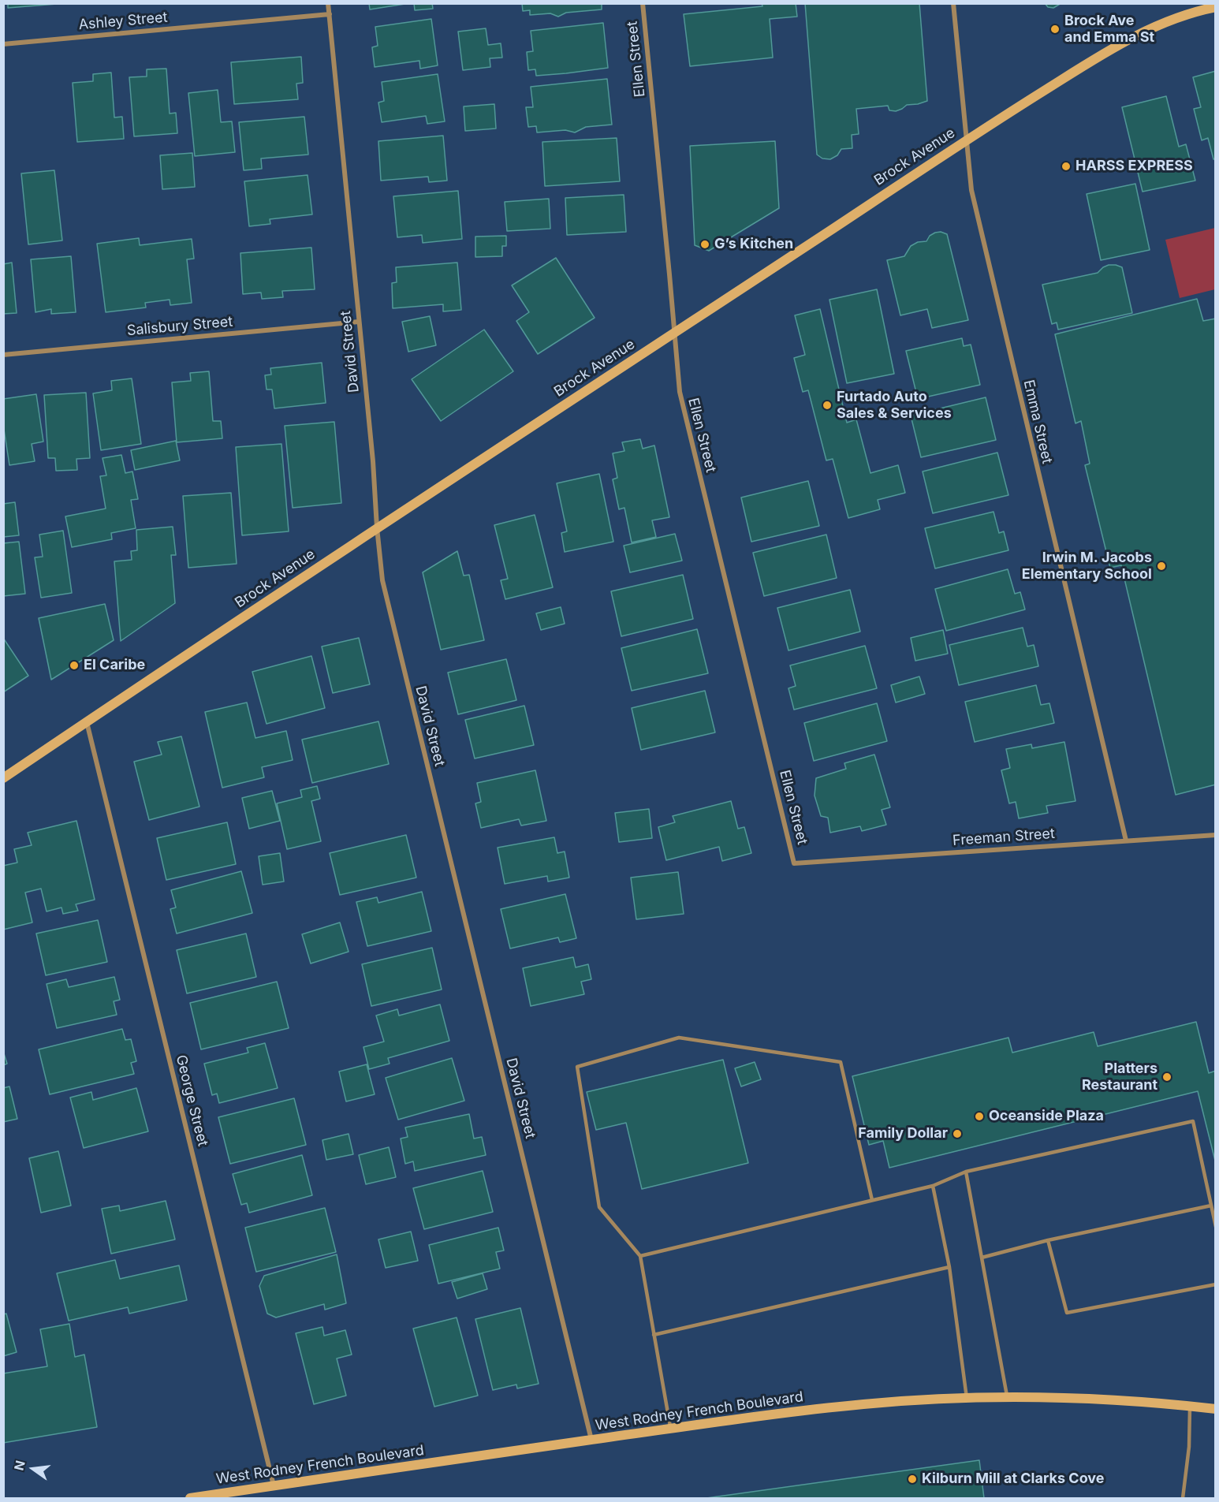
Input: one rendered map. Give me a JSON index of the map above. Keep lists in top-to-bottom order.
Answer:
{
  "streets": {
    "main road": ["Brock Avenue", "West Rodney French Boulevard"],
    "street": [
      "Ashley Street",
      "Ellen Street",
      "Salisbury Street",
      "David Street",
      "Emma Street",
      "Freeman Street",
      "George Street"
    ]
  },
  "crossings": [
    ["Ashley Street", "David Street"],
    ["Ellen Street", "Brock Avenue"],
    ["Ellen Street", "Freeman Street"],
    ["Brock Avenue", "David Street"],
    ["Brock Avenue", "Emma Street"],
    ["Brock Avenue", "George Street"],
    ["Salisbury Street", "David Street"],
    ["David Street", "West Rodney French Boulevard"],
    ["Emma Street", "Freeman Street"],
    ["George Street", "West Rodney French Boulevard"]
  ],
  "places": [
    "Brock Ave and Emma St",
    "HARSS EXPRESS",
    "G’s Kitchen",
    "Furtado Auto Sales & Services",
    "Irwin M. Jacobs Elementary School",
    "El Caribe",
    "Platters Restaurant",
    "Oceanside Plaza",
    "Family Dollar",
    "Kilburn Mill at Clarks Cove"
  ],
  "north": "left"
}
